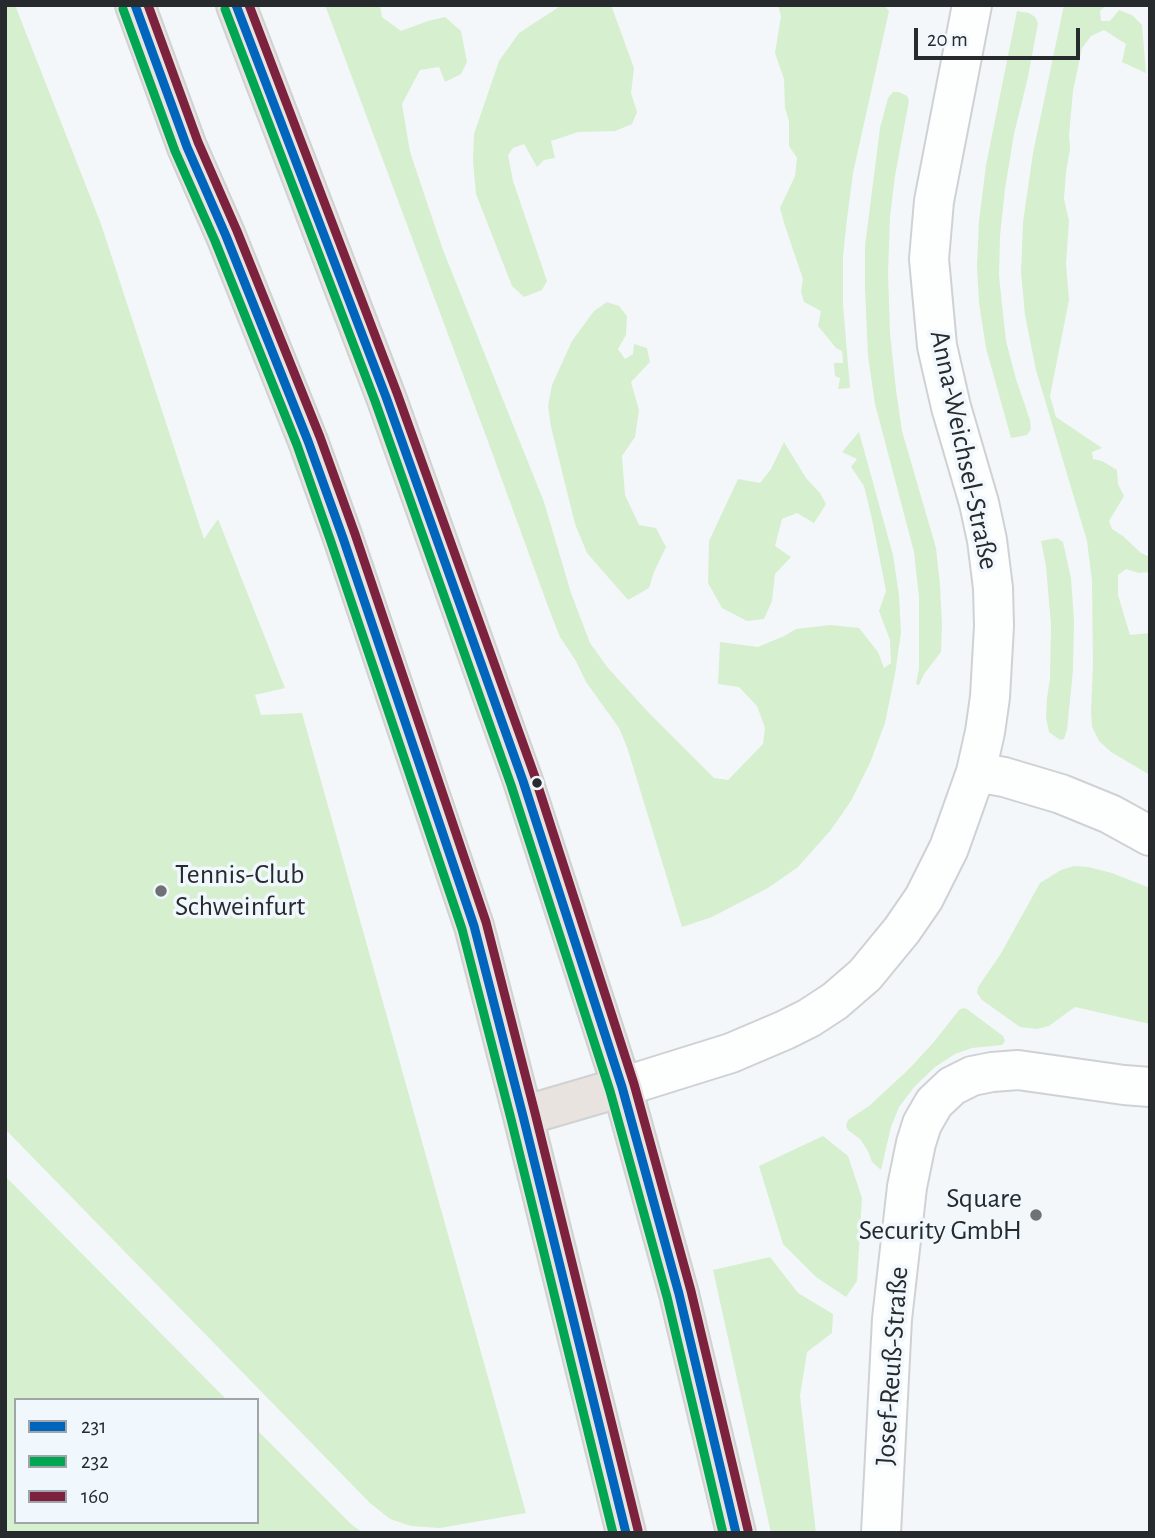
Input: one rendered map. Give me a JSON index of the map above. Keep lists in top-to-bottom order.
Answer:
{
  "streets": {
    "street": ["Anna-Weichsel-Straße", "Josef-Reuß-Straße"]
  },
  "places": ["Tennis-Club Schweinfurt", "Square Security GmbH"],
  "lines": ["transit line 231", "transit line 160", "transit line 232"],
  "legend": ["231", "232", "160"],
  "scale_bar": "20 m"
}
